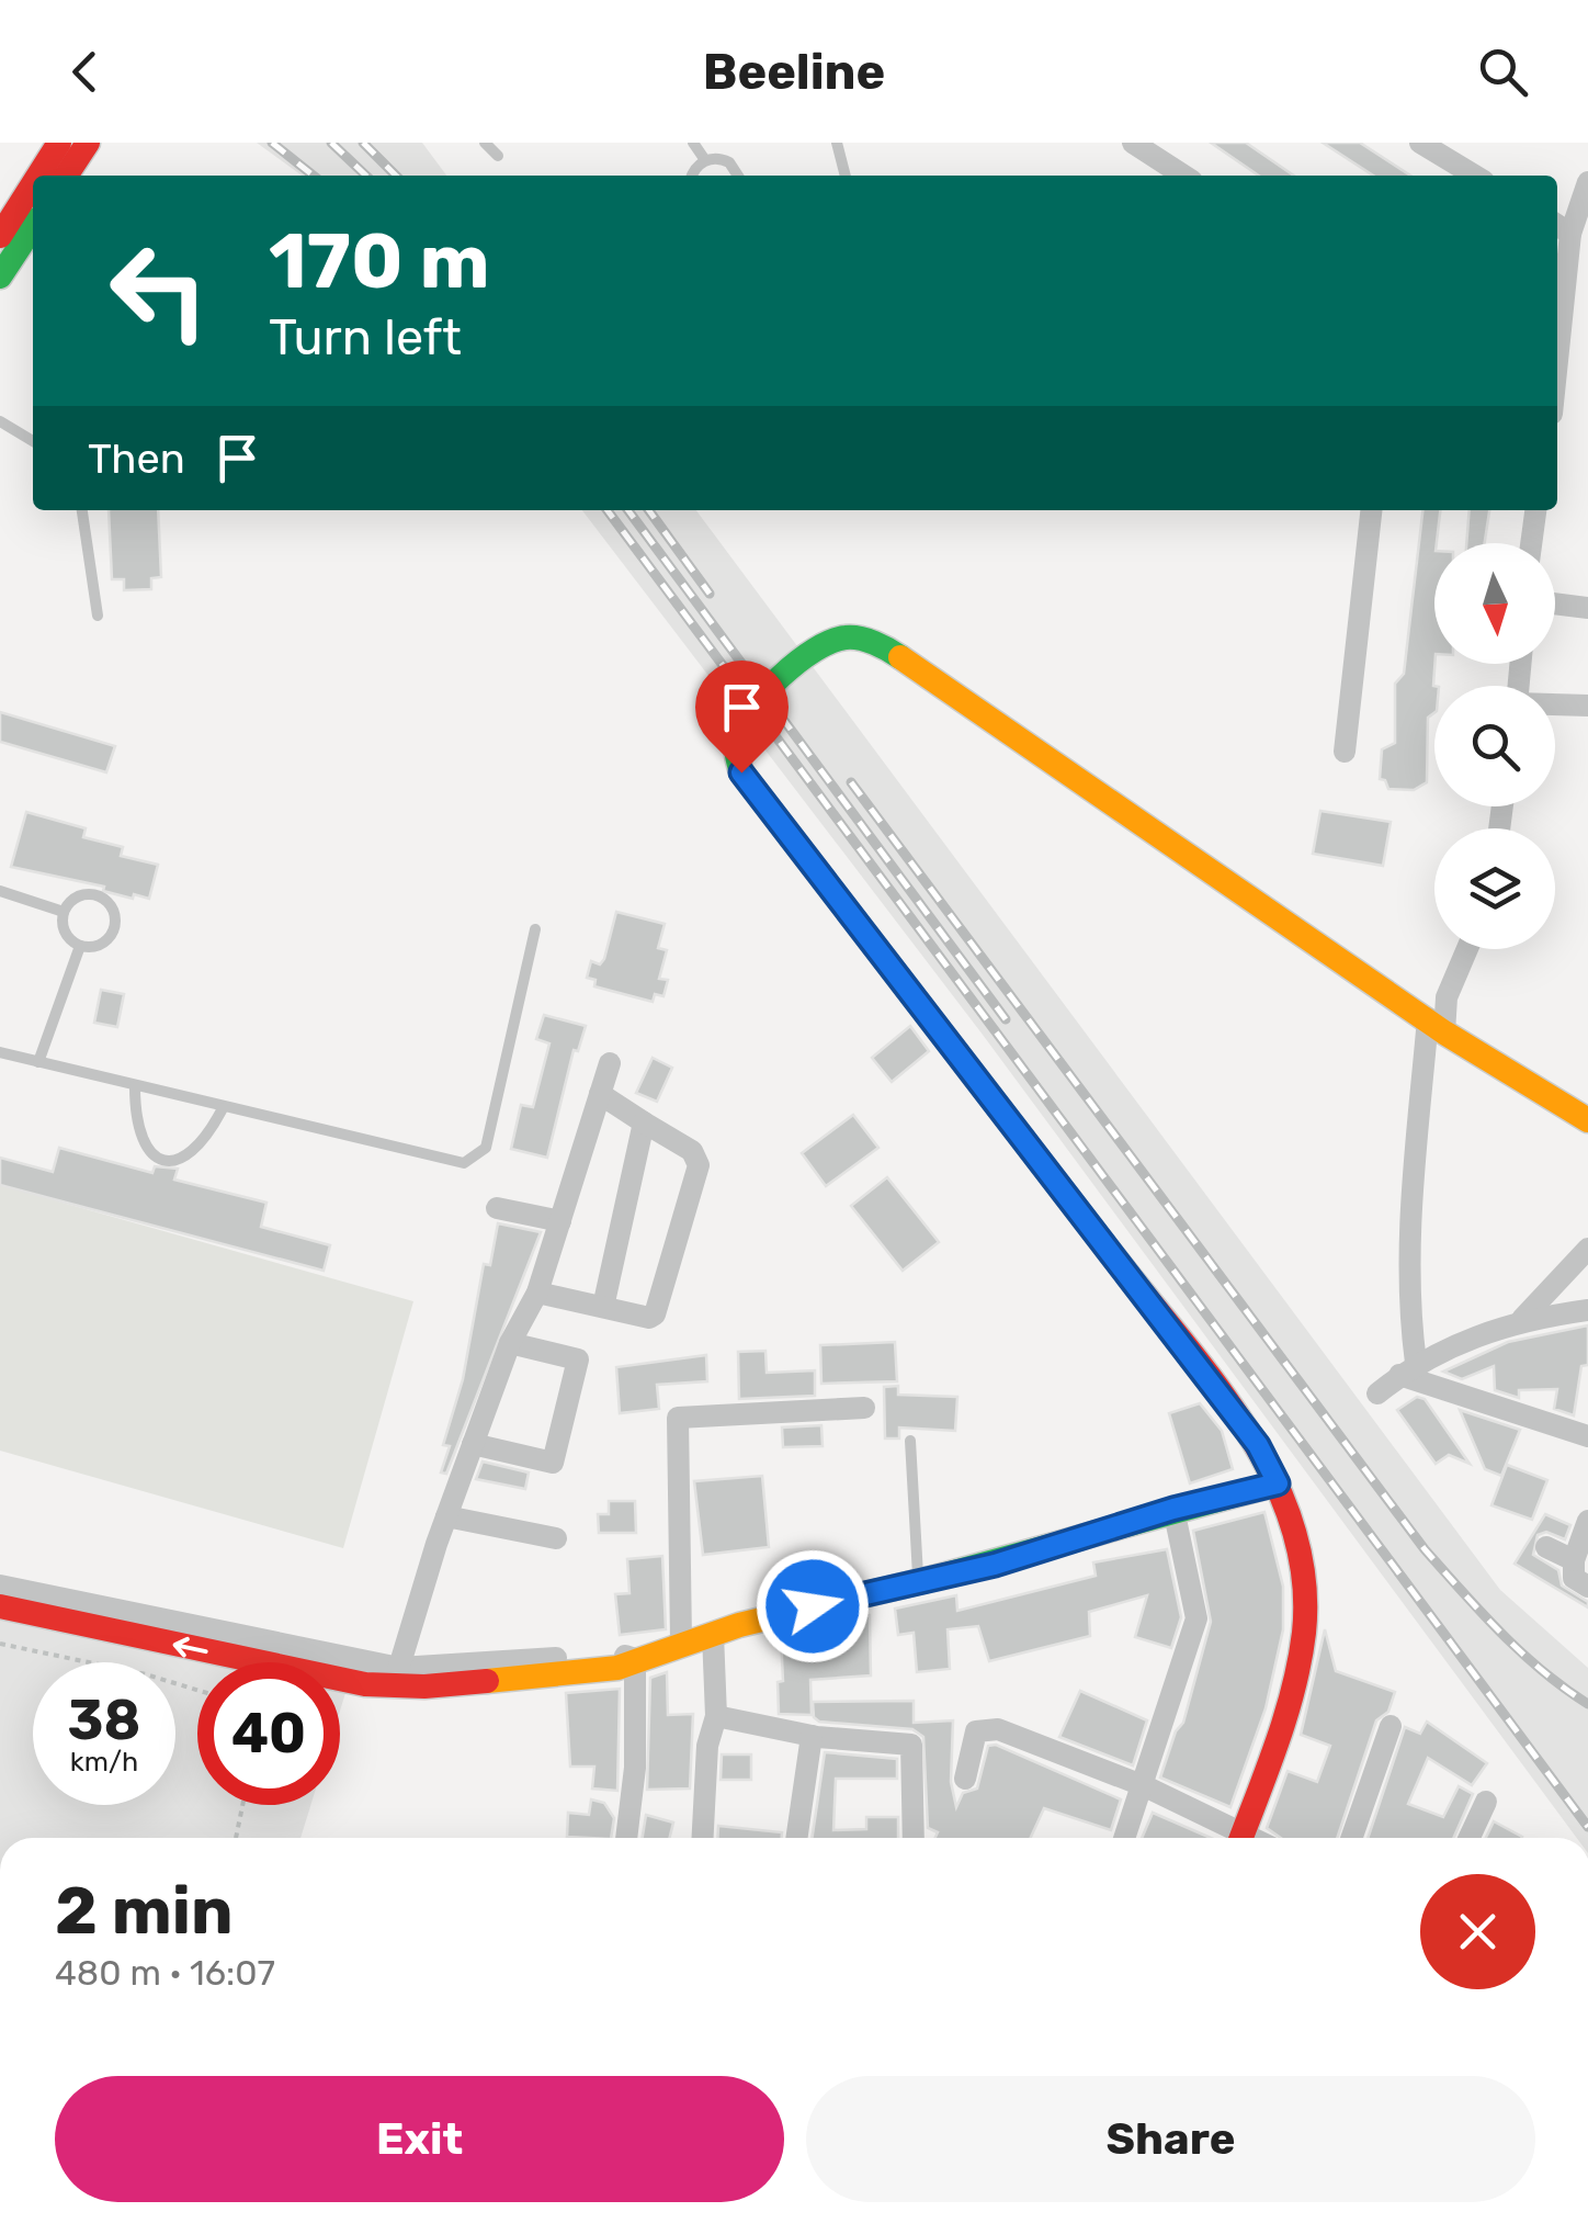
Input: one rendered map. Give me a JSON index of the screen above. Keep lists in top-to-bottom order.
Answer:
{
  "north": "bottom",
  "page": {
    "header": "Beeline",
    "turn": ["170 m", "Turn left"],
    "then": "Then",
    "speed": "38 km/h",
    "limit": "40",
    "heading": ["2 min", "480 m · 16:07"],
    "buttons": ["Exit", "Share"]
  }
}
